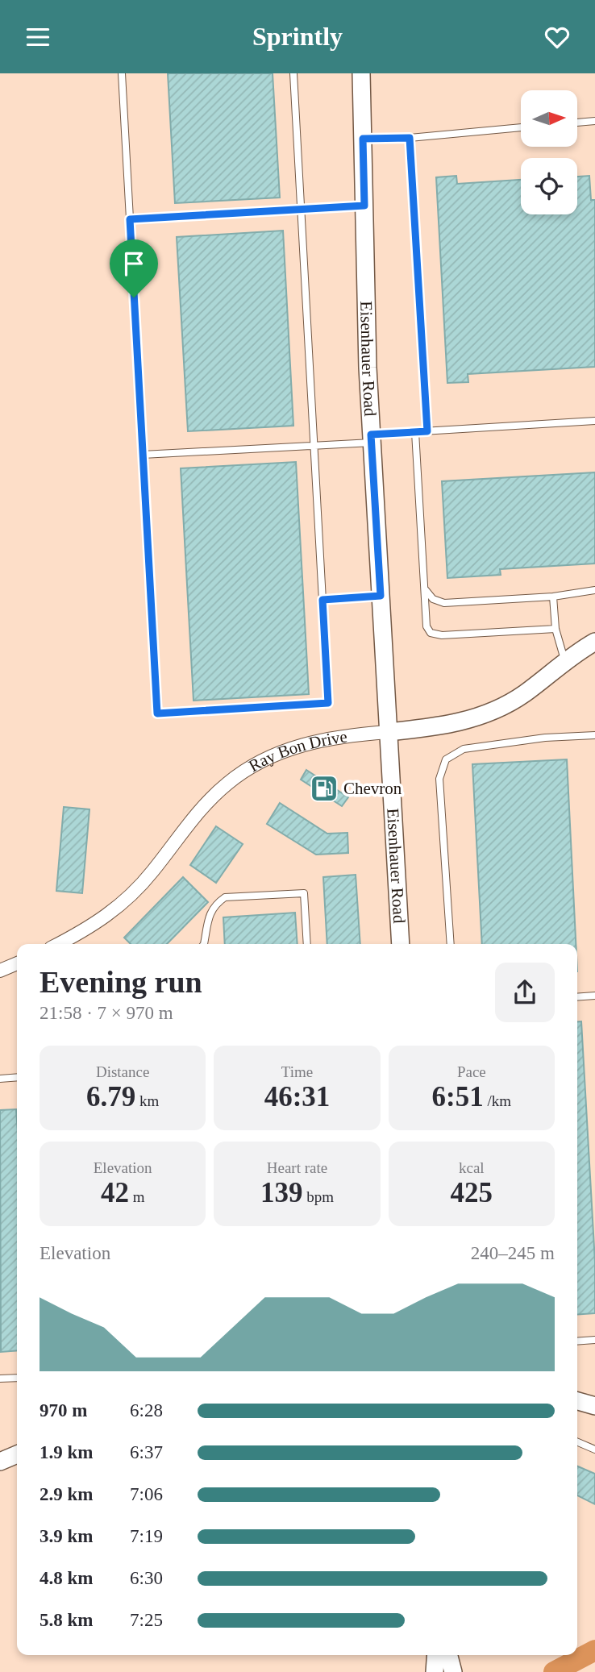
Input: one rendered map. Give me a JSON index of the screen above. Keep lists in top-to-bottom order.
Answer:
{
  "streets": {
    "main road": ["Eisenhauer Road", "Ray Bon Drive"]
  },
  "crossings": [
    ["Eisenhauer Road", "Ray Bon Drive"]
  ],
  "places": {
    "fuel station": ["Chevron"]
  },
  "north": "right",
  "page": {
    "header": "Sprintly",
    "heading": ["Evening run", "21:58 · 7 × 970 m"],
    "stats": [
      ["Distance", "6.79 km"],
      ["Time", "46:31"],
      ["Pace", "6:51 /km"],
      ["Elevation", "42 m"],
      ["Heart rate", "139 bpm"],
      ["kcal", "425"]
    ],
    "chart": ["Elevation", "240–245 m"],
    "list": [
      {
        "name": "970 m",
        "note": "6:28"
      },
      {
        "name": "1.9 km",
        "note": "6:37"
      },
      {
        "name": "2.9 km",
        "note": "7:06"
      },
      {
        "name": "3.9 km",
        "note": "7:19"
      },
      {
        "name": "4.8 km",
        "note": "6:30"
      },
      {
        "name": "5.8 km",
        "note": "7:25"
      }
    ]
  }
}
